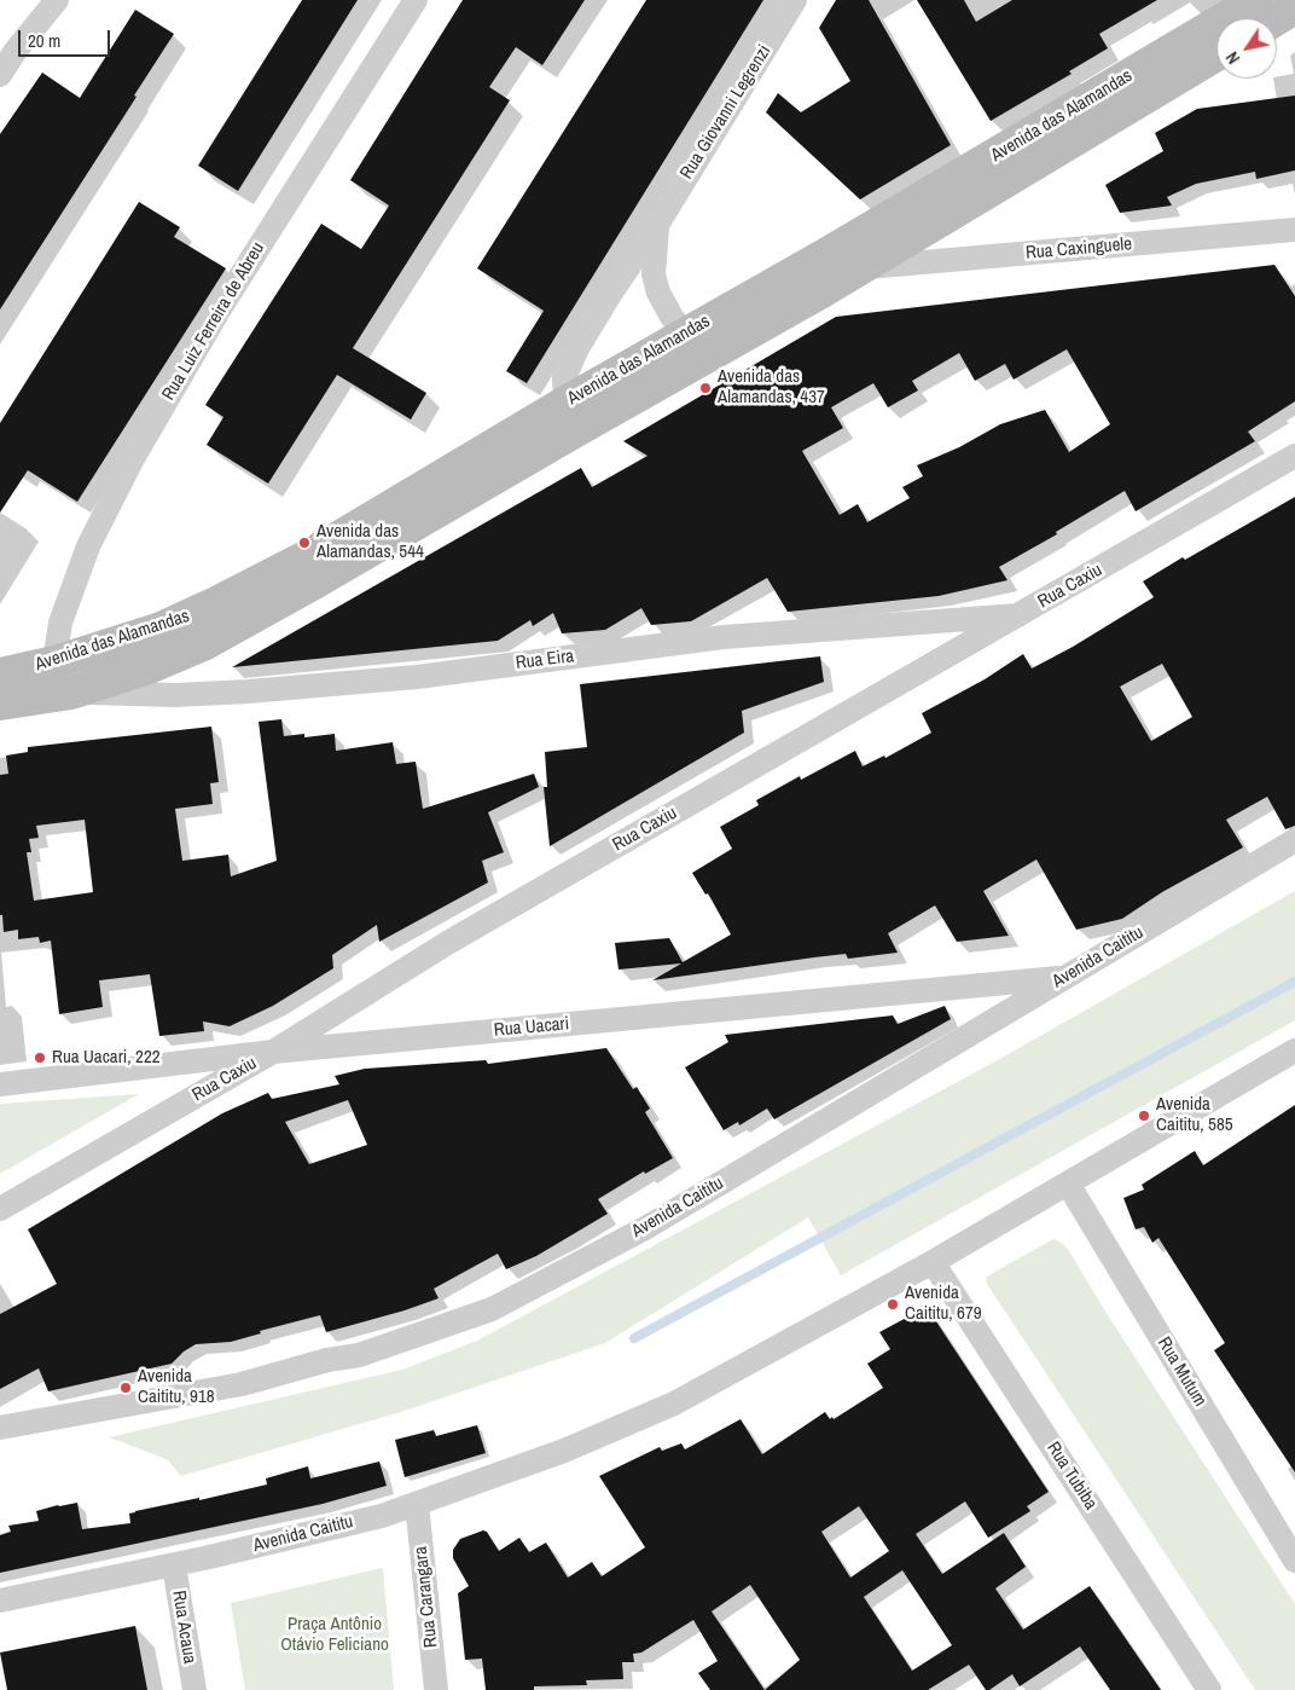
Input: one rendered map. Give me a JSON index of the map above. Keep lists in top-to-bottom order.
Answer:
{
  "streets": {
    "street": [
      "Rua Giovanni Legrenzi",
      "Avenida das Alamandas",
      "Rua Caxinguele",
      "Rua Luiz Ferreira de Abreu",
      "Rua Caxiu",
      "Rua Eira",
      "Avenida Caititu",
      "Rua Uacari",
      "Rua Mutum",
      "Rua Tubiba",
      "Rua Carangara",
      "Rua Acaua"
    ]
  },
  "crossings": [
    ["Rua Giovanni Legrenzi", "Avenida das Alamandas"],
    ["Avenida das Alamandas", "Rua Caxinguele"],
    ["Avenida das Alamandas", "Rua Luiz Ferreira de Abreu"],
    ["Avenida das Alamandas", "Rua Eira"],
    ["Rua Caxiu", "Rua Eira"],
    ["Rua Caxiu", "Rua Uacari"],
    ["Avenida Caititu", "Rua Uacari"],
    ["Avenida Caititu", "Rua Mutum"],
    ["Avenida Caititu", "Rua Tubiba"],
    ["Avenida Caititu", "Rua Carangara"],
    ["Avenida Caititu", "Rua Acaua"]
  ],
  "parks": ["Praça Antônio Otávio Feliciano"],
  "places": [
    "Avenida das Alamandas, 437",
    "Avenida das Alamandas, 544",
    "Rua Uacari, 222",
    "Avenida Caititu, 585",
    "Avenida Caititu, 679",
    "Avenida Caititu, 918"
  ],
  "scale_bar": "20 m",
  "north": "bottom left"
}
